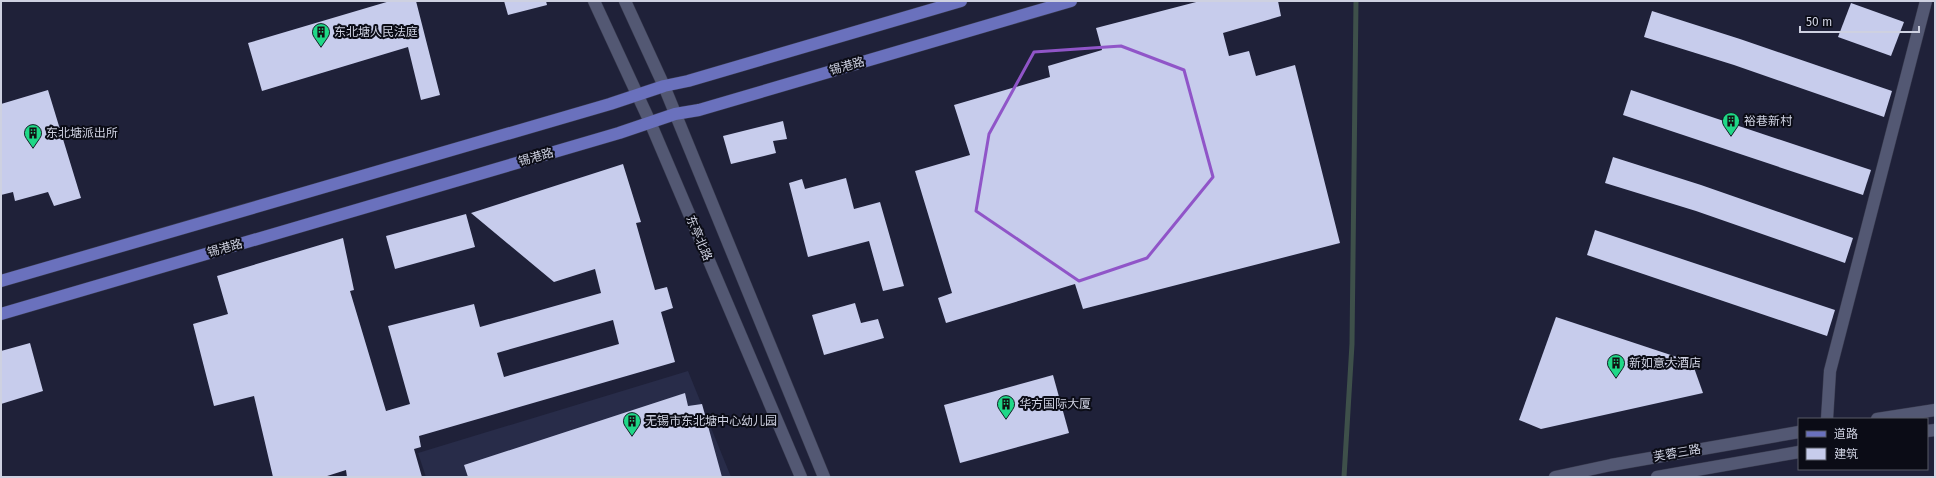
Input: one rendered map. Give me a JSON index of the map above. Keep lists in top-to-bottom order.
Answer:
{
  "streets": {
    "main road": ["锡港路", "东亭北路", "芙蓉三路"]
  },
  "crossings": [
    ["锡港路", "东亭北路"]
  ],
  "places": {
    "building": [
      "东北塘人民法庭",
      "裕巷新村",
      "东北塘派出所",
      "新如意大酒店",
      "华方国际大厦",
      "无锡市东北塘中心幼儿园"
    ]
  },
  "legend": ["道路", "建筑"],
  "scale_bar": "50 m"
}
